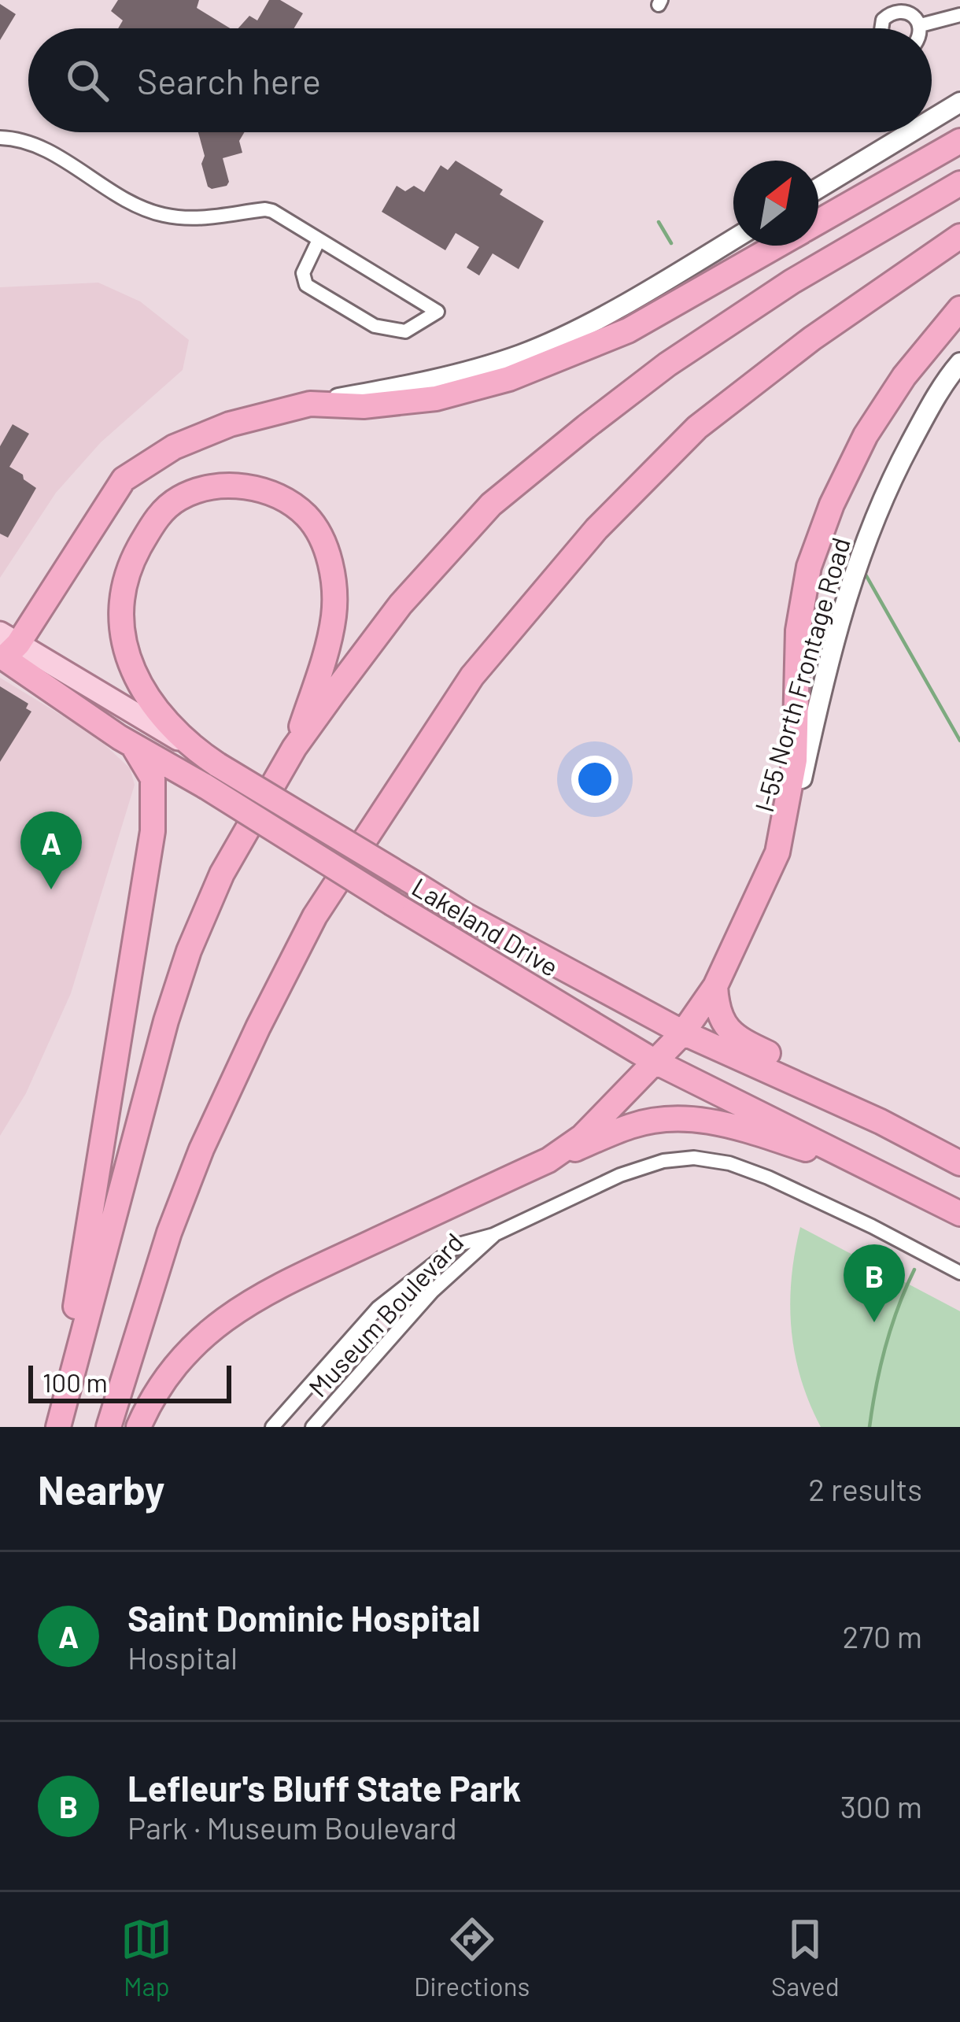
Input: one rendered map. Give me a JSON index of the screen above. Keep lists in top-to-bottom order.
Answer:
{
  "streets": {
    "highway": ["Lakeland Drive"],
    "street": ["I-55 North Frontage Road", "Museum Boulevard"]
  },
  "scale_bar": "100 m",
  "north": "top right",
  "page": {
    "search": "Search here",
    "pins": ["A", "B"],
    "scale": "100 m",
    "heading": ["Nearby", "2 results"],
    "list": [
      {
        "mark": "A",
        "name": "Saint Dominic Hospital",
        "note": "Hospital",
        "value": "270 m"
      },
      {
        "mark": "B",
        "name": "Lefleur's Bluff State Park",
        "note": "Park · Museum Boulevard",
        "value": "300 m"
      }
    ],
    "nav": ["Map", "Directions", "Saved"]
  }
}
